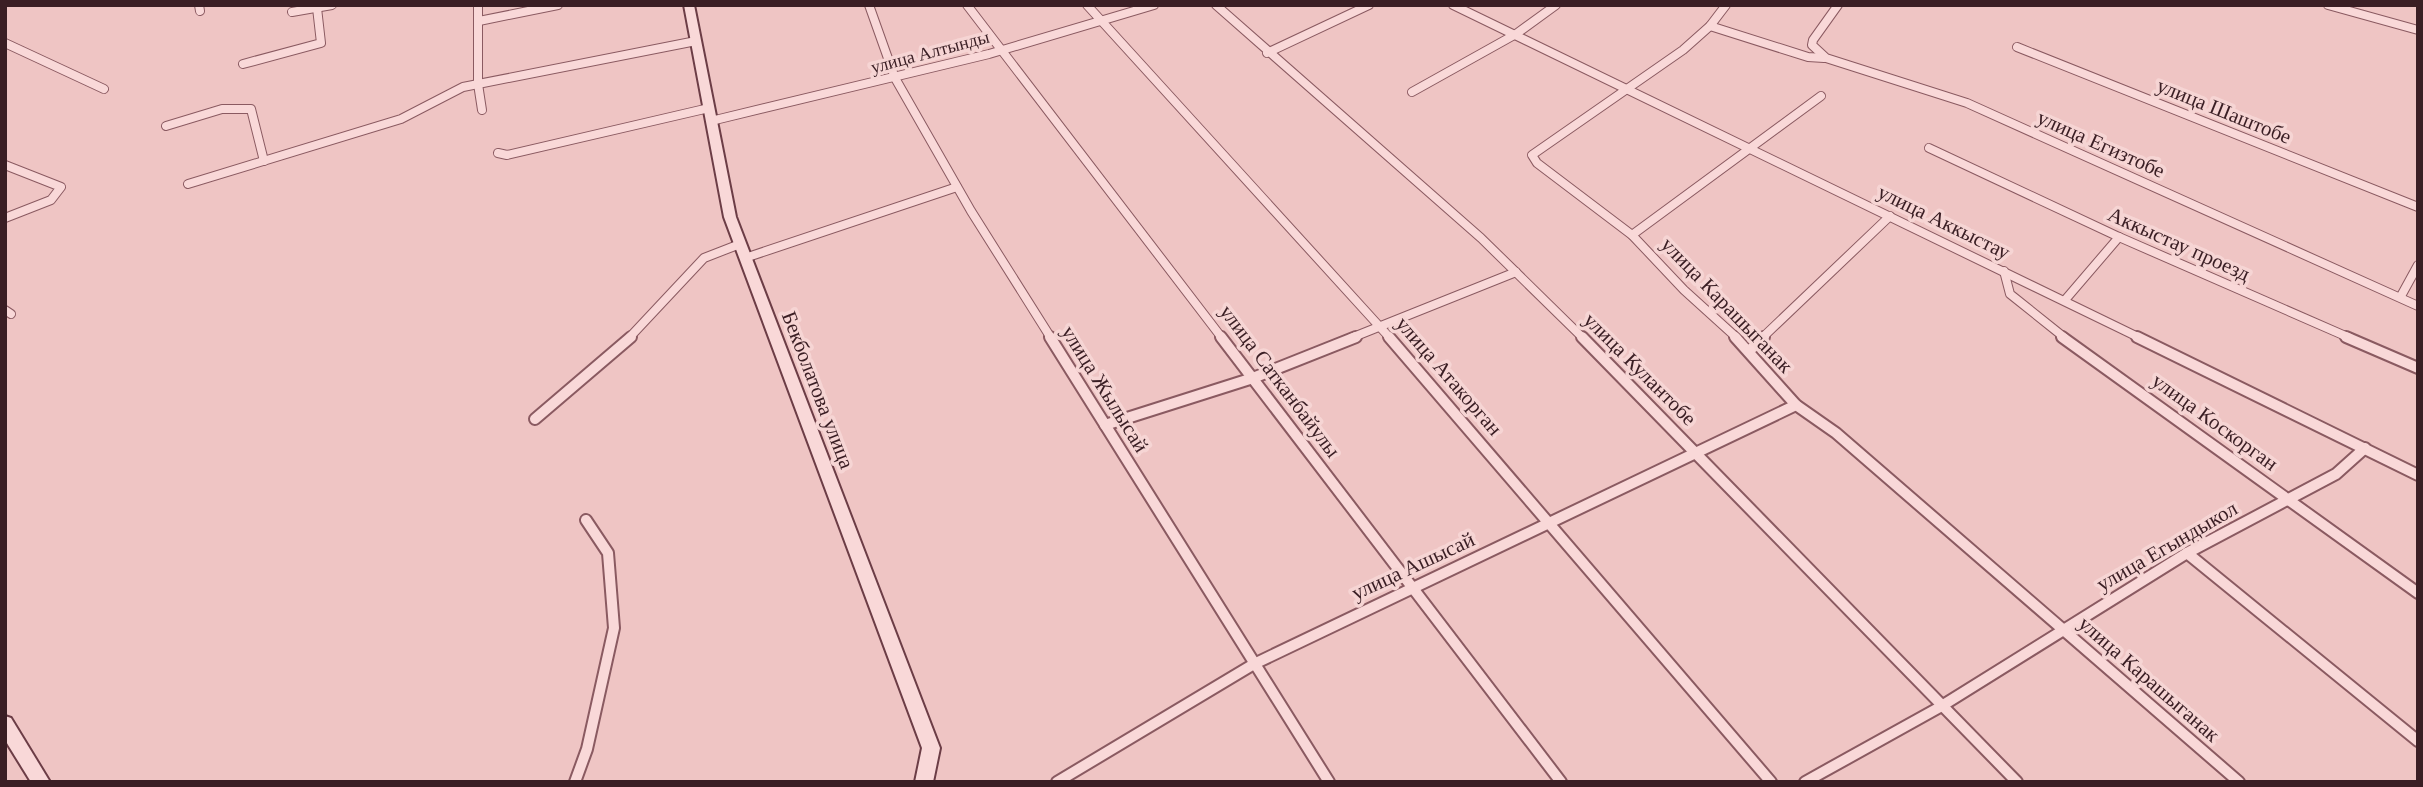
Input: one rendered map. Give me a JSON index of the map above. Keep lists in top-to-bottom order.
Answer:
{
  "streets": {
    "street": [
      "улица Алтынды",
      "улица Шаштобе",
      "улица Егизтобе",
      "улица Аккыстау",
      "Аккыстау проезд",
      "улица Карашыганак",
      "улица Кулантобе",
      "улица Атакорган",
      "улица Сатканбайулы",
      "улица Жылысай",
      "Бекболатова улица",
      "улица Коскорган",
      "улица Егындыкол",
      "улица Ашысай"
    ]
  },
  "crossings": [
    ["улица Алтынды", "улица Атакорган"],
    ["улица Алтынды", "улица Сатканбайулы"],
    ["улица Алтынды", "улица Жылысай"],
    ["улица Алтынды", "Бекболатова улица"],
    ["улица Егизтобе", "улица Карашыганак"],
    ["улица Аккыстау", "улица Карашыганак"],
    ["улица Аккыстау", "улица Коскорган"],
    ["улица Аккыстау", "улица Егындыкол"],
    ["улица Карашыганак", "улица Егындыкол"],
    ["улица Карашыганак", "улица Ашысай"],
    ["улица Кулантобе", "улица Егындыкол"],
    ["улица Кулантобе", "улица Ашысай"],
    ["улица Атакорган", "улица Ашысай"],
    ["улица Сатканбайулы", "улица Ашысай"],
    ["улица Жылысай", "улица Ашысай"],
    ["улица Коскорган", "улица Егындыкол"]
  ]
}
